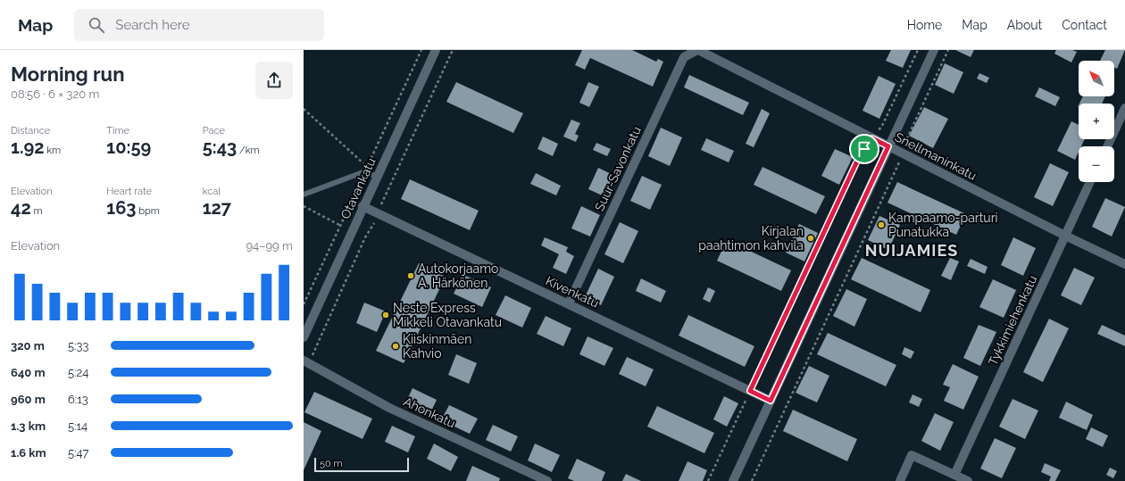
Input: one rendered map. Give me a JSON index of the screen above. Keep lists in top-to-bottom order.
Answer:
{
  "streets": {
    "street": [
      "Snellmaninkatu",
      "Suur-Savonkatu",
      "Otavankatu",
      "Kivenkatu",
      "Tykkimiehenkatu",
      "Ahonkatu"
    ]
  },
  "crossings": [
    ["Snellmaninkatu", "Suur-Savonkatu"],
    ["Snellmaninkatu", "Tykkimiehenkatu"],
    ["Suur-Savonkatu", "Kivenkatu"],
    ["Otavankatu", "Kivenkatu"]
  ],
  "districts": ["NUIJAMIES"],
  "places": [
    "Kampaamo-parturi Punatukka",
    "Kirjalan paahtimon kahvila",
    "Autokorjaamo A. Härkönen",
    "Neste Express Mikkeli Otavankatu",
    "Kiiskinmäen Kahvio"
  ],
  "scale_bar": "50 m",
  "north": "top left",
  "page": {
    "header": "Map",
    "search": "Search here",
    "nav": [
      "Home",
      "Map",
      "About",
      "Contact"
    ],
    "heading": ["Morning run", "08:56 · 6 × 320 m"],
    "map_buttons": ["+", "−"],
    "stats": [
      ["Distance", "1.92 km"],
      ["Time", "10:59"],
      ["Pace", "5:43 /km"],
      ["Elevation", "42 m"],
      ["Heart rate", "163 bpm"],
      ["kcal", "127"]
    ],
    "chart": ["Elevation", "94–99 m"],
    "list": [
      {
        "name": "320 m",
        "note": "5:33"
      },
      {
        "name": "640 m",
        "note": "5:24"
      },
      {
        "name": "960 m",
        "note": "6:13"
      },
      {
        "name": "1.3 km",
        "note": "5:14"
      },
      {
        "name": "1.6 km",
        "note": "5:47"
      }
    ],
    "scale": "50 m"
  }
}
